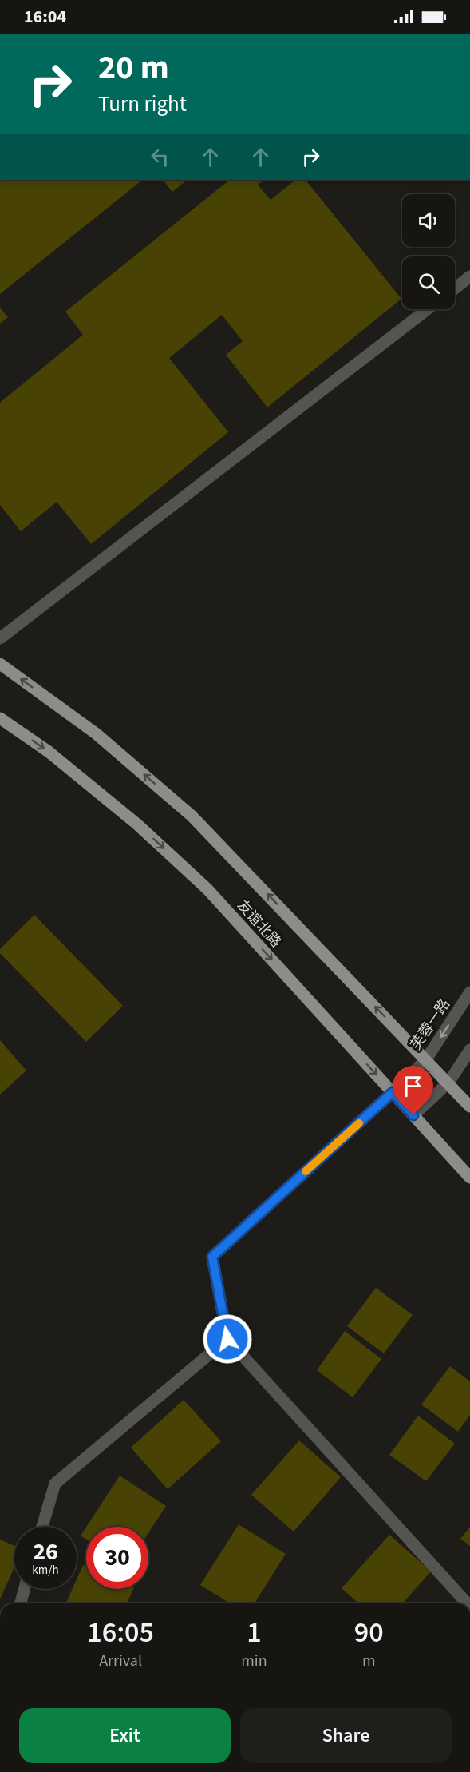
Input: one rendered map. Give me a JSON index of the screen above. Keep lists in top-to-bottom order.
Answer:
{
  "streets": {
    "main road": ["友谊北路"],
    "street": ["芙蓉一路"]
  },
  "crossings": [
    ["友谊北路", "芙蓉一路"]
  ],
  "page": {
    "status": "16:04",
    "turn": ["20 m", "Turn right"],
    "speed": "26 km/h",
    "limit": "30",
    "eta": [
      "16:05",
      "Arrival",
      "1",
      "min",
      "90",
      "m"
    ],
    "buttons": ["Exit", "Share"]
  }
}
